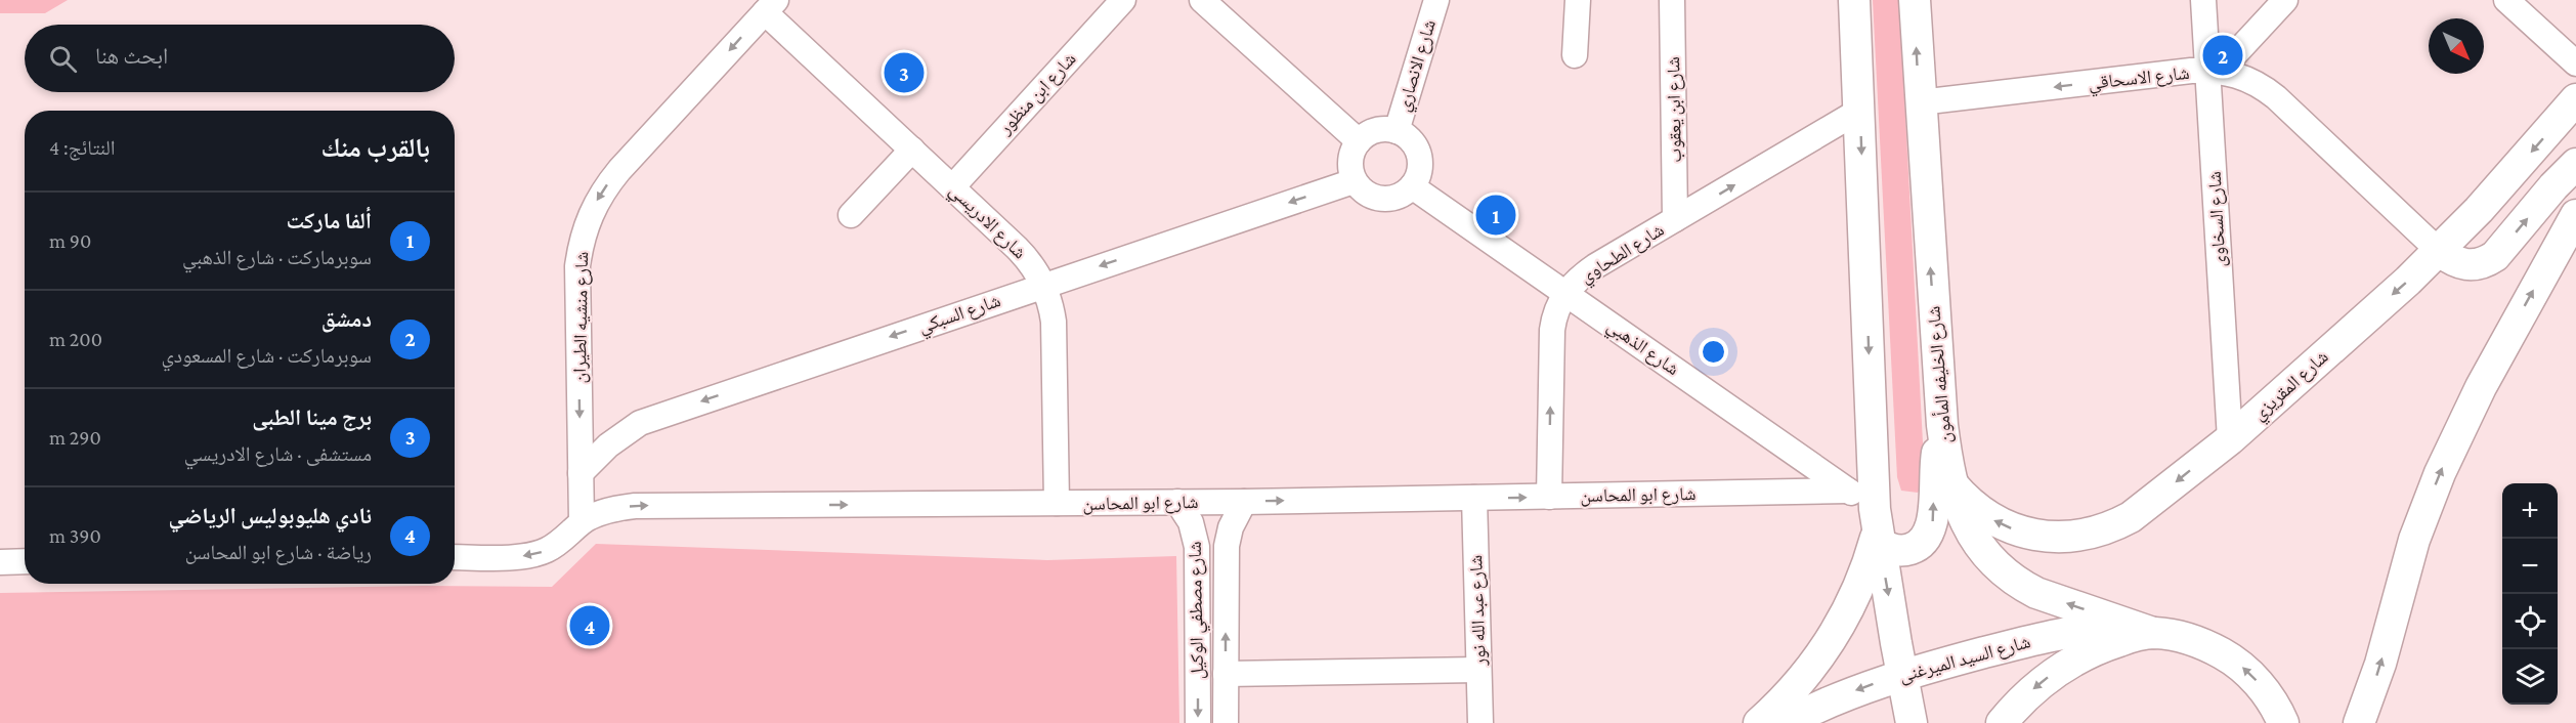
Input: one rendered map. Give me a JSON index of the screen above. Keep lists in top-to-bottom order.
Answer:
{
  "streets": {
    "main road": ["شارع الخليفه المأمون", "شارع المقريزي", "شارع السيد الميرغنى"],
    "street": [
      "شارع الانصاري",
      "شارع الاسحاقي",
      "شارع ابن منظور",
      "شارع ابن يعقوب",
      "شارع السخاوى",
      "شارع الادريسي",
      "شارع الطحاوي",
      "شارع السبكي",
      "شارع منشيه الطيران",
      "شارع الذهبي",
      "شارع ابو المحاسن",
      "شارع مصطفي الوكيل",
      "شارع عبد الله نور"
    ]
  },
  "crossings": [
    ["شارع الانصاري", "شارع السبكي"],
    ["شارع الانصاري", "شارع الذهبي"],
    ["شارع الاسحاقي", "شارع السخاوى"],
    ["شارع الاسحاقي", "شارع الخليفه المأمون"],
    ["شارع الاسحاقي", "شارع المقريزي"],
    ["شارع ابن منظور", "شارع الادريسي"],
    ["شارع ابن يعقوب", "شارع الطحاوي"],
    ["شارع السخاوى", "شارع المقريزي"],
    ["شارع الادريسي", "شارع السبكي"],
    ["شارع الادريسي", "شارع منشيه الطيران"],
    ["شارع الادريسي", "شارع ابو المحاسن"],
    ["شارع الطحاوي", "شارع الذهبي"],
    ["شارع الطحاوي", "شارع ابو المحاسن"],
    ["شارع السبكي", "شارع منشيه الطيران"],
    ["شارع السبكي", "شارع الذهبي"],
    ["شارع منشيه الطيران", "شارع ابو المحاسن"],
    ["شارع الذهبي", "شارع ابو المحاسن"],
    ["شارع الخليفه المأمون", "شارع المقريزي"],
    ["شارع الخليفه المأمون", "شارع السيد الميرغنى"],
    ["شارع ابو المحاسن", "شارع مصطفي الوكيل"],
    ["شارع ابو المحاسن", "شارع عبد الله نور"]
  ],
  "one_way": [
    "شارع الاسحاقي",
    "شارع الطحاوي",
    "شارع السبكي",
    "شارع منشيه الطيران",
    "شارع المقريزي"
  ],
  "north": "bottom right",
  "page": {
    "search": "ابحث هنا",
    "pins": [
      "2",
      "3",
      "1",
      "4"
    ],
    "heading": ["بالقرب منك", "النتائج: 4"],
    "list": [
      {
        "mark": "1",
        "name": "ألفا ماركت",
        "note": "سوبرماركت · شارع الذهبي",
        "value": "90 m"
      },
      {
        "mark": "2",
        "name": "دمشق",
        "note": "سوبرماركت · شارع المسعودي",
        "value": "200 m"
      },
      {
        "mark": "3",
        "name": "برج مينا الطبى",
        "note": "مستشفى · شارع الادريسي",
        "value": "290 m"
      },
      {
        "mark": "4",
        "name": "نادي هليوبوليس الرياضي",
        "note": "رياضة · شارع ابو المحاسن",
        "value": "390 m"
      }
    ],
    "map_buttons": ["+", "−"]
  }
}
